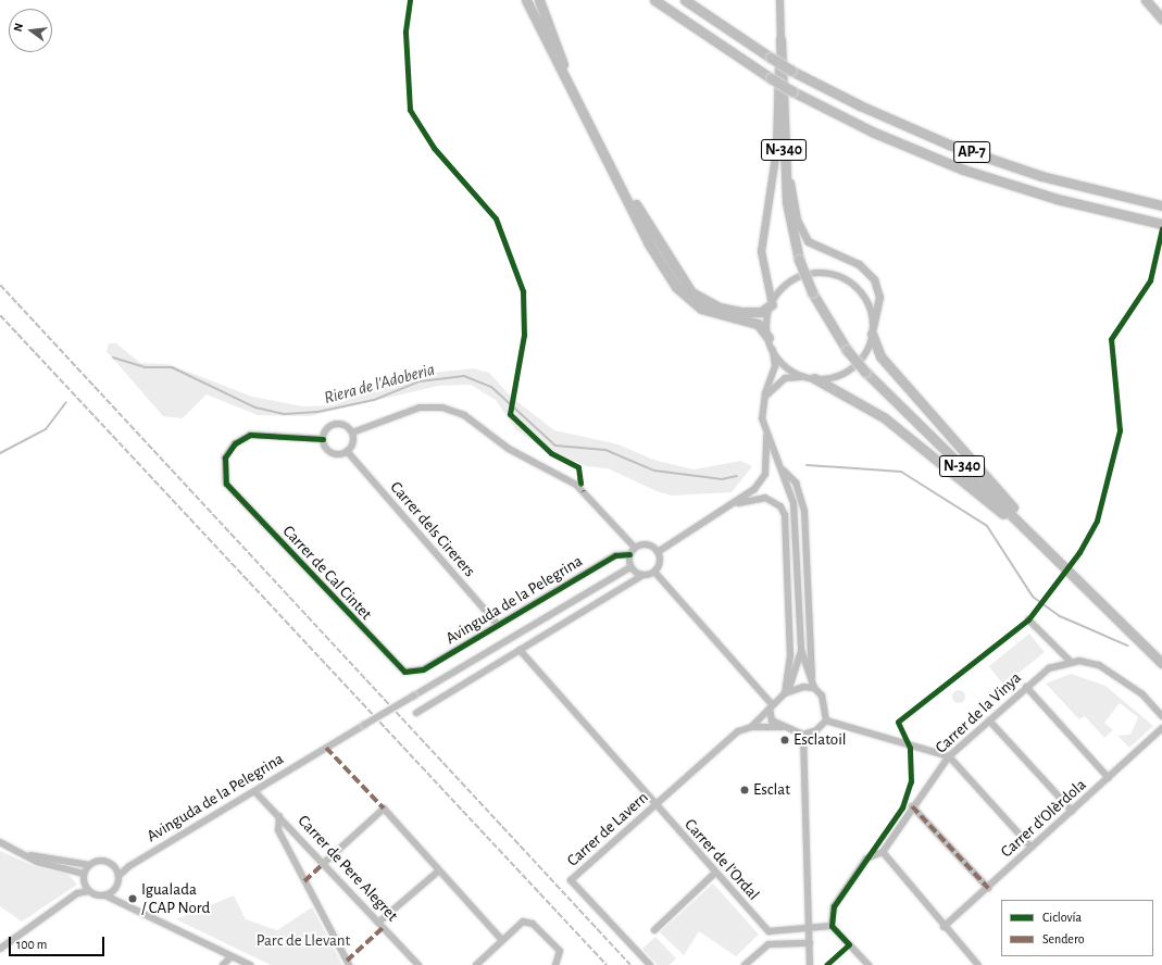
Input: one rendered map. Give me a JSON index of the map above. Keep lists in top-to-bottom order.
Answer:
{
  "streets": {
    "highway": ["N-340", "AP-7"],
    "street": [
      "Carrer dels Cirerers",
      "Carrer de Cal Cintet",
      "Avinguda de la Pelegrina",
      "Carrer de la Vinya",
      "Carrer d'Olèrdola",
      "Carrer de Lavern",
      "Carrer de l'Ordal",
      "Carrer de Pere Alegret"
    ]
  },
  "crossings": [
    ["Carrer dels Cirerers", "Carrer de Cal Cintet"],
    ["Carrer dels Cirerers", "Avinguda de la Pelegrina"],
    ["Carrer de Cal Cintet", "Avinguda de la Pelegrina"],
    ["Avinguda de la Pelegrina", "Carrer de Pere Alegret"],
    ["Carrer de Lavern", "Carrer de l'Ordal"]
  ],
  "water": ["Riera de l'Adoberia"],
  "parks": ["Parc de Llevant"],
  "places": ["Esclatoil", "Esclat", "Igualada / CAP Nord"],
  "legend": ["Ciclovía", "Sendero"],
  "scale_bar": "100 m",
  "north": "left"
}
